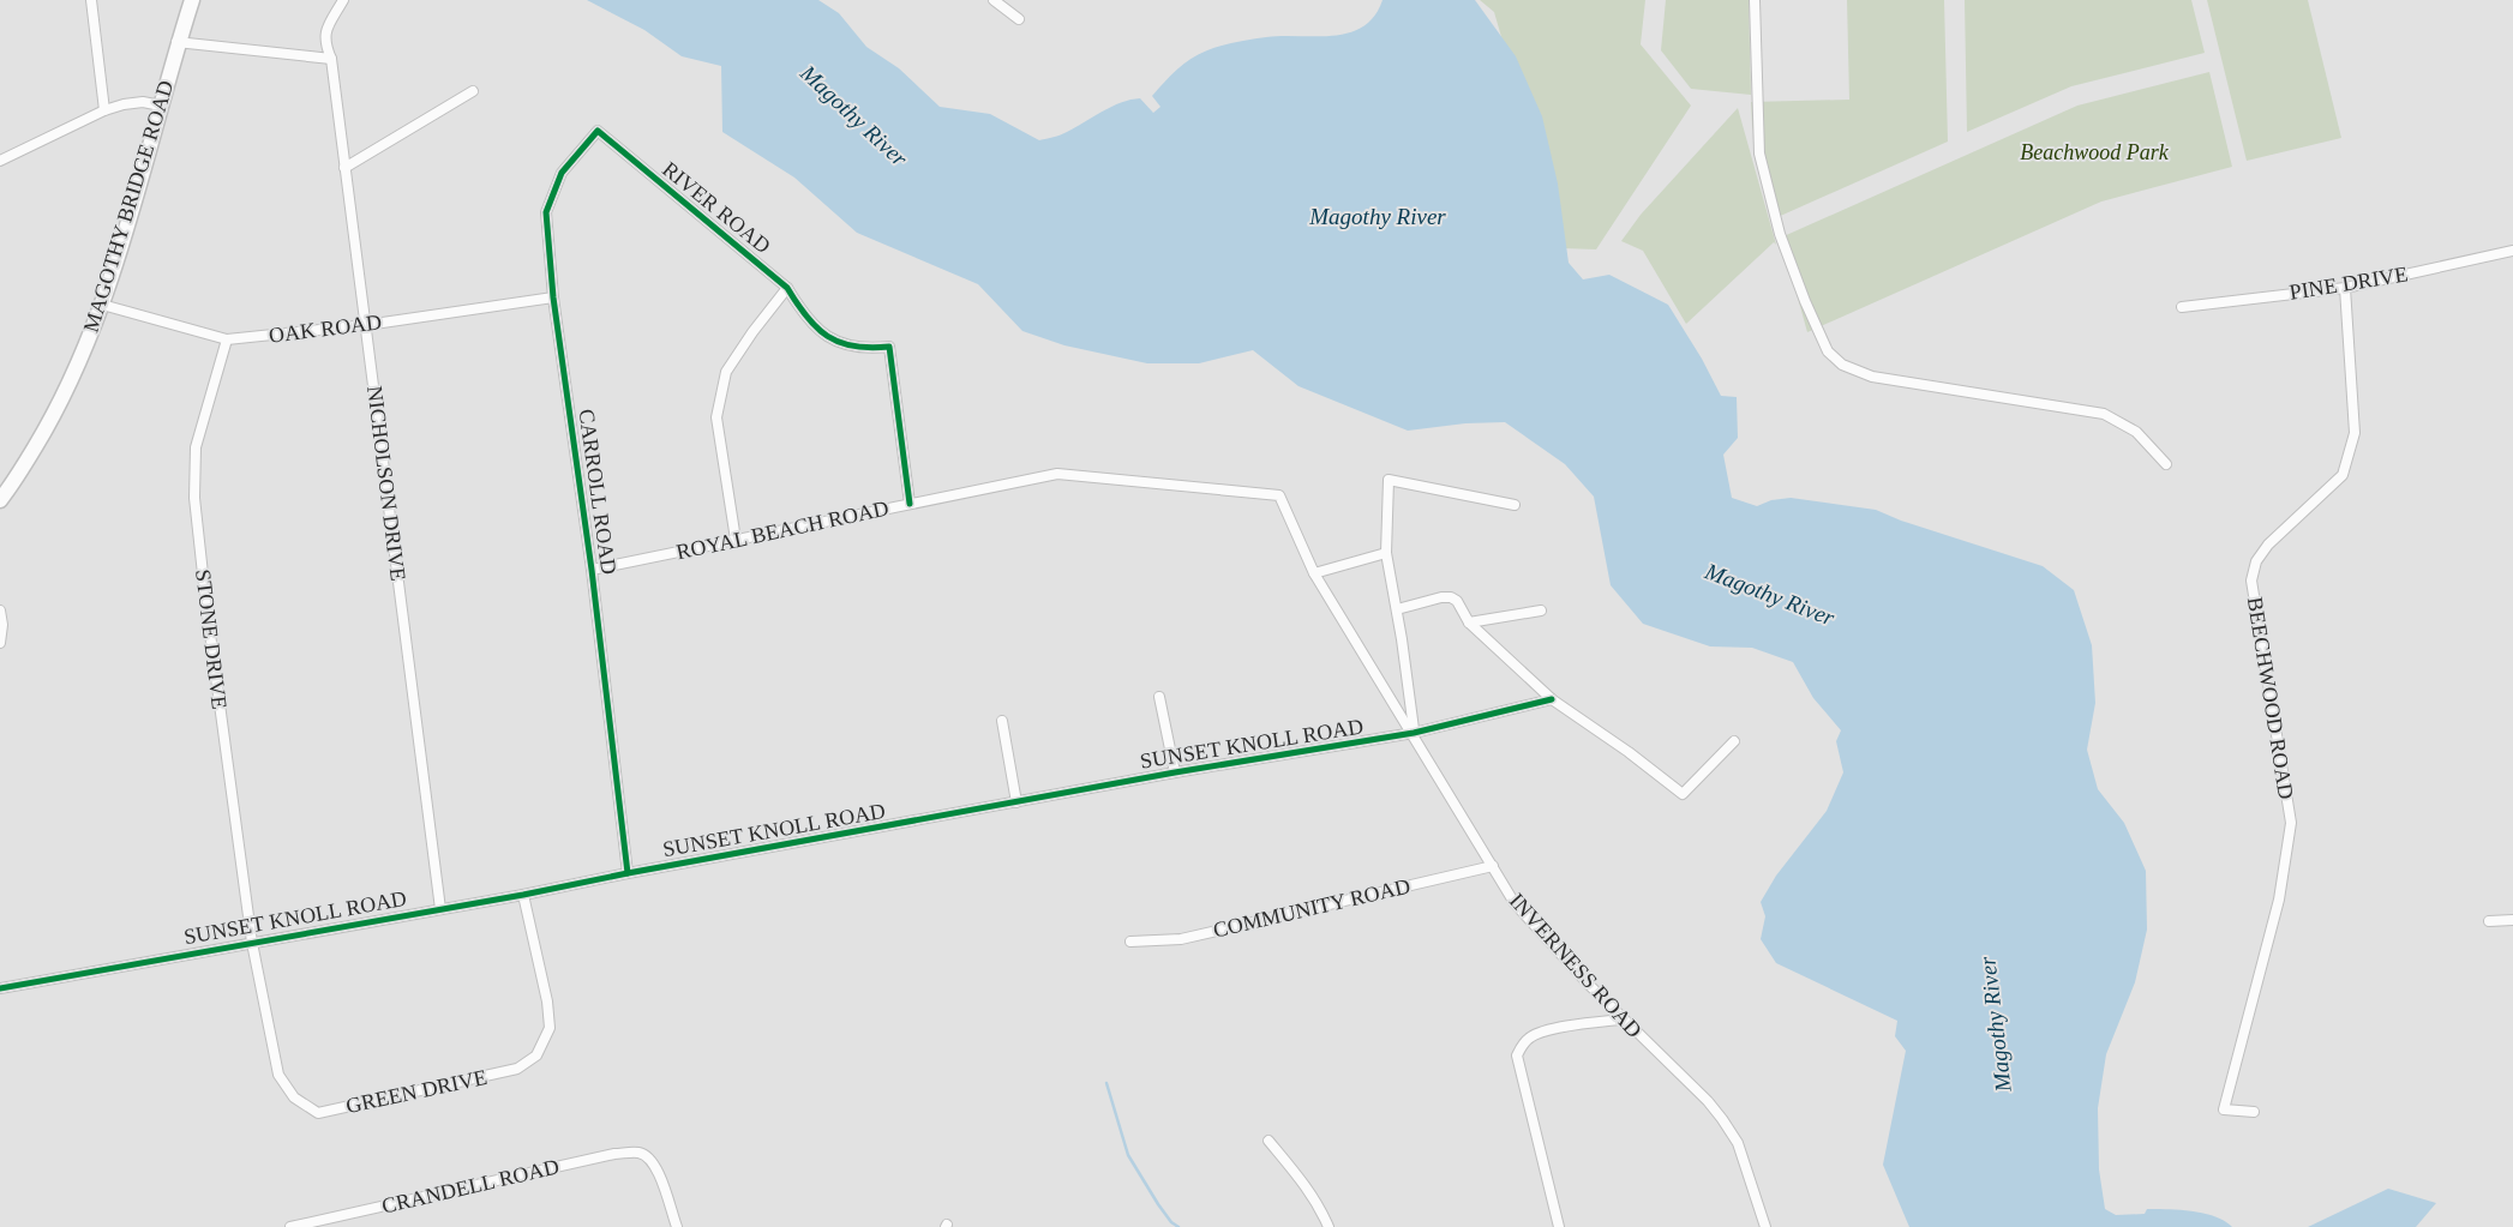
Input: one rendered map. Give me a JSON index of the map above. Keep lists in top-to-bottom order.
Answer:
{
  "streets": {
    "main road": ["MAGOTHY BRIDGE ROAD"],
    "street": [
      "RIVER ROAD",
      "PINE DRIVE",
      "OAK ROAD",
      "NICHOLSON DRIVE",
      "CARROLL ROAD",
      "ROYAL BEACH ROAD",
      "STONE DRIVE",
      "BEECHWOOD ROAD",
      "SUNSET KNOLL ROAD",
      "COMMUNITY ROAD",
      "INVERNESS ROAD",
      "GREEN DRIVE",
      "CRANDELL ROAD"
    ]
  },
  "crossings": [
    ["MAGOTHY BRIDGE ROAD", "OAK ROAD"],
    ["RIVER ROAD", "CARROLL ROAD"],
    ["RIVER ROAD", "ROYAL BEACH ROAD"],
    ["PINE DRIVE", "BEECHWOOD ROAD"],
    ["OAK ROAD", "NICHOLSON DRIVE"],
    ["OAK ROAD", "CARROLL ROAD"],
    ["OAK ROAD", "STONE DRIVE"],
    ["NICHOLSON DRIVE", "SUNSET KNOLL ROAD"],
    ["CARROLL ROAD", "ROYAL BEACH ROAD"],
    ["CARROLL ROAD", "SUNSET KNOLL ROAD"],
    ["ROYAL BEACH ROAD", "INVERNESS ROAD"],
    ["STONE DRIVE", "SUNSET KNOLL ROAD"],
    ["STONE DRIVE", "GREEN DRIVE"],
    ["SUNSET KNOLL ROAD", "INVERNESS ROAD"],
    ["SUNSET KNOLL ROAD", "GREEN DRIVE"],
    ["COMMUNITY ROAD", "INVERNESS ROAD"]
  ],
  "water": ["Magothy River"],
  "parks": ["Beachwood Park"]
}
